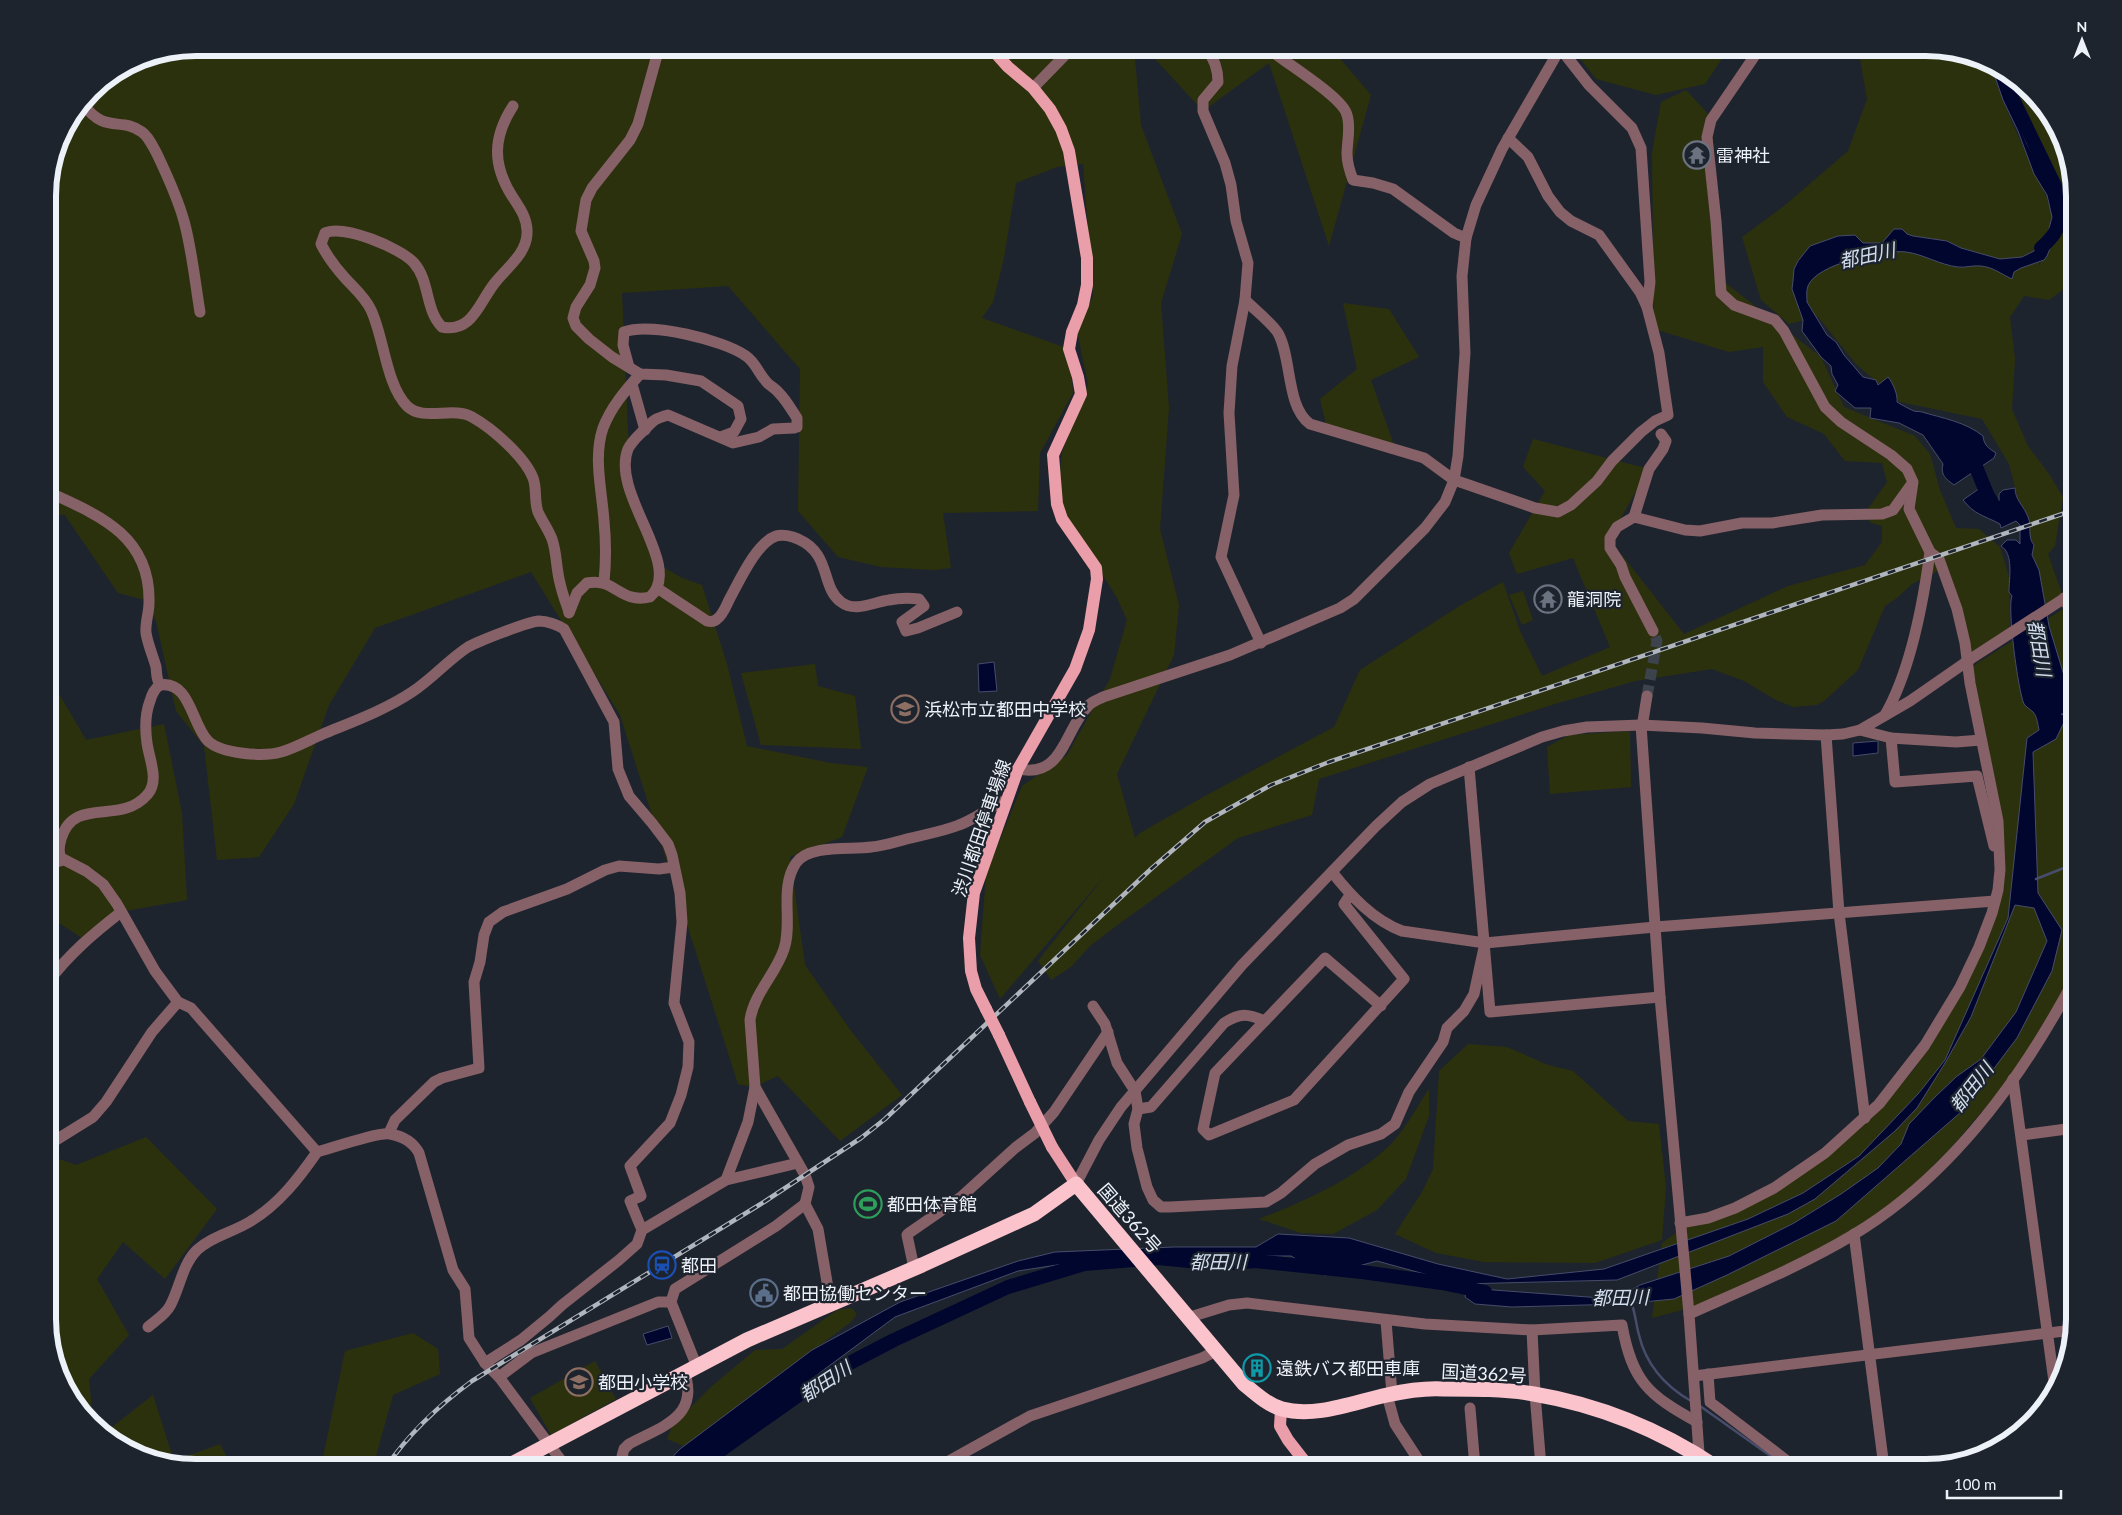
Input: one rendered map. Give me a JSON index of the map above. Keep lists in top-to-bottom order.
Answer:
{
  "streets": {
    "highway": ["国道362号"],
    "main road": ["渋川都田停車場線"]
  },
  "crossings": [
    ["渋川都田停車場線", "国道362号"]
  ],
  "water": ["都田川"],
  "places": {
    "temple": ["雷神社", "龍洞院"],
    "school or university": ["浜松市立都田中学校", "都田小学校"],
    "sports": ["都田体育館"],
    "station": ["都田"],
    "public building": ["都田協働センター"],
    "building": ["遠鉄バス都田車庫"]
  },
  "scale_bar": "100 m",
  "north": "top"
}
